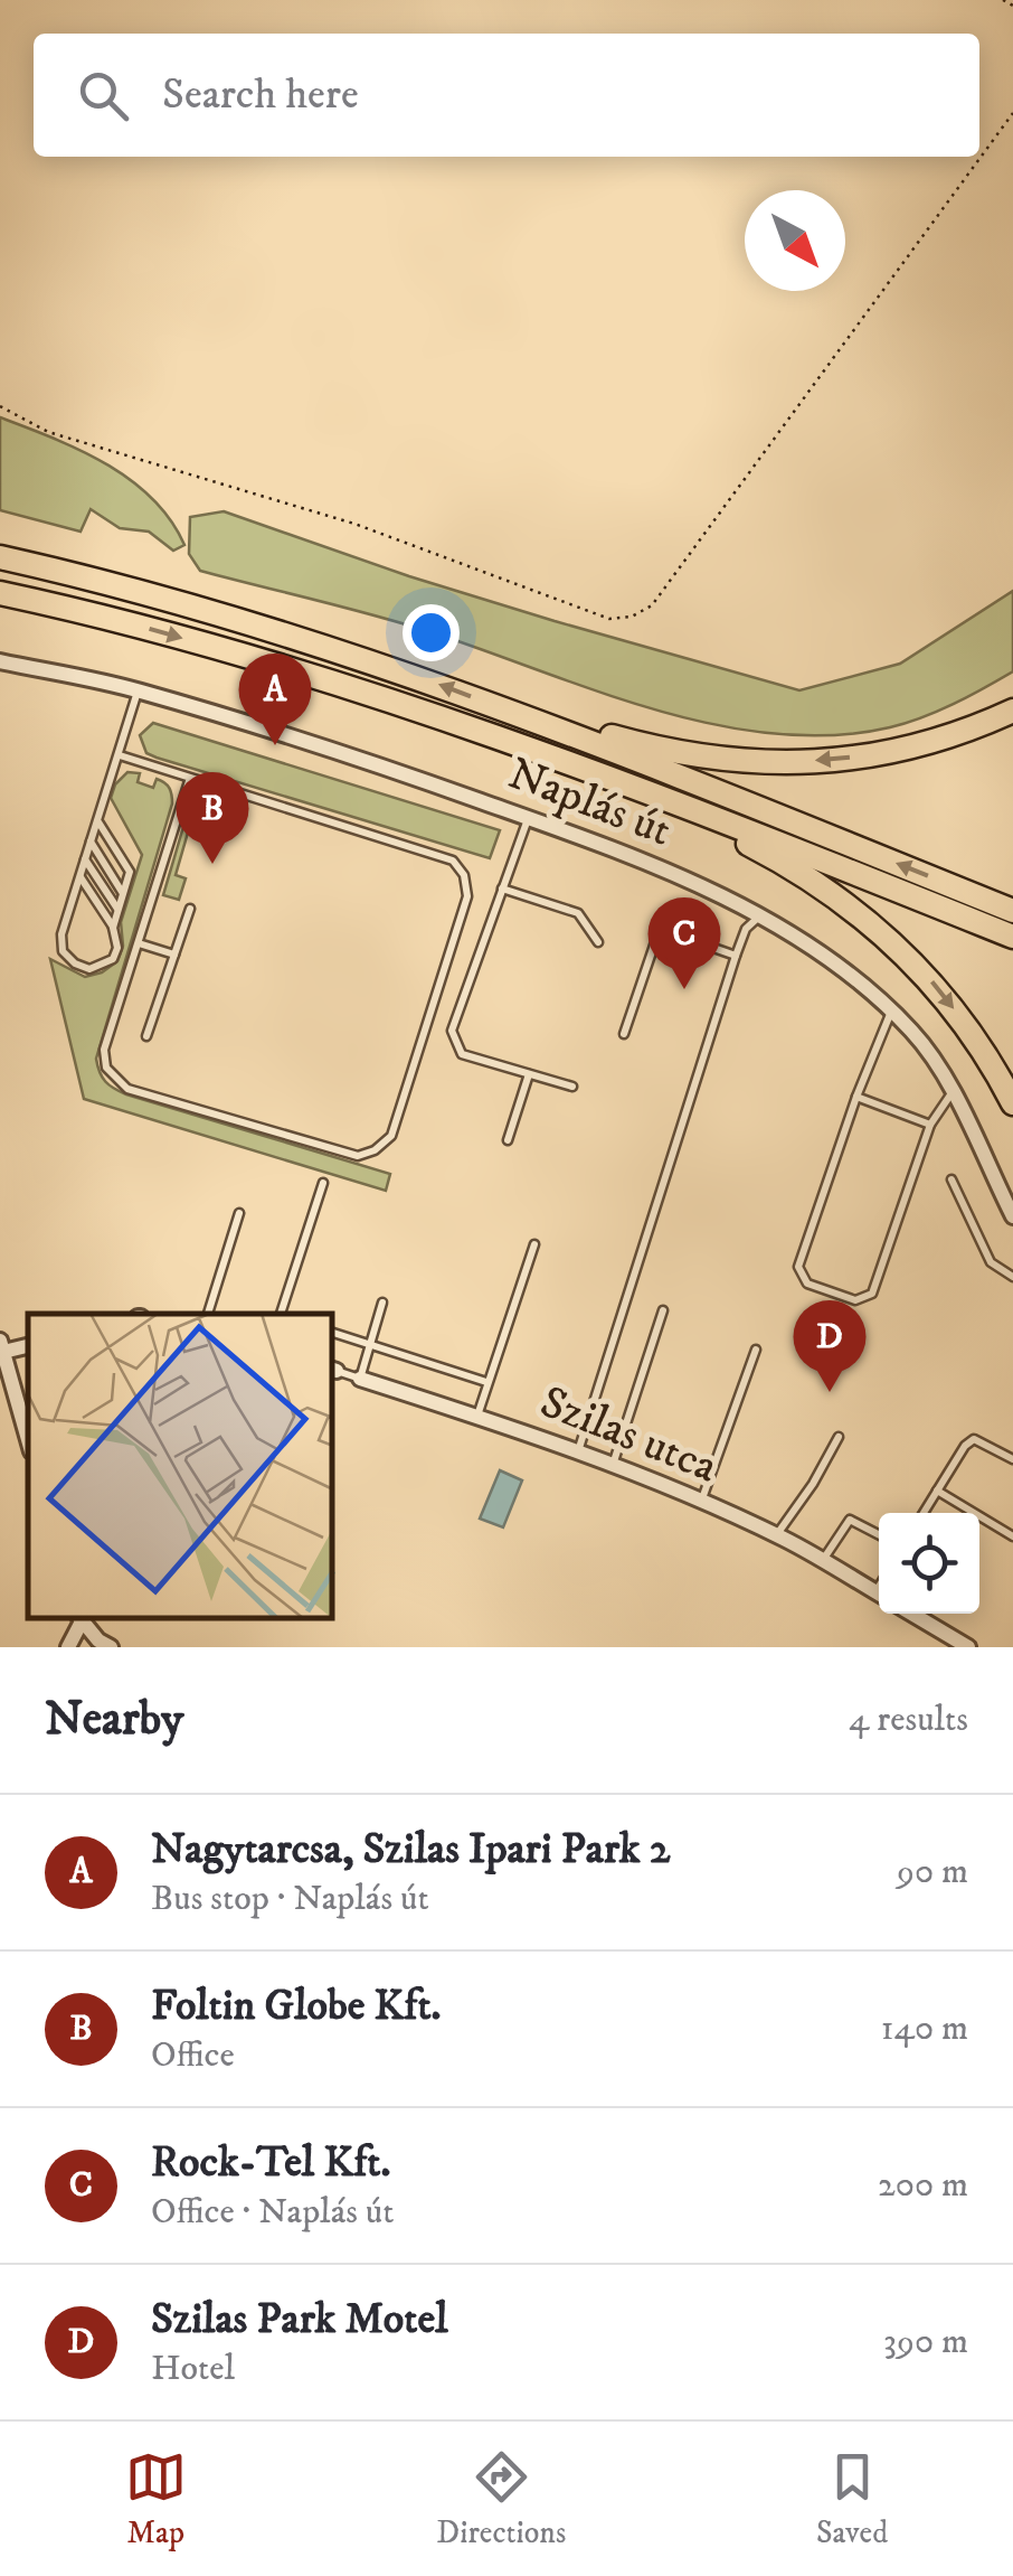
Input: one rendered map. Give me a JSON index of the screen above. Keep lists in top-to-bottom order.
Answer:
{
  "streets": {
    "street": ["Naplás út", "Szilas utca"]
  },
  "north": "bottom right",
  "page": {
    "search": "Search here",
    "pins": [
      "A",
      "B",
      "C",
      "D"
    ],
    "heading": ["Nearby", "4 results"],
    "list": [
      {
        "mark": "A",
        "name": "Nagytarcsa, Szilas Ipari Park 2",
        "note": "Bus stop · Naplás út",
        "value": "90 m"
      },
      {
        "mark": "B",
        "name": "Foltin Globe Kft.",
        "note": "Office",
        "value": "140 m"
      },
      {
        "mark": "C",
        "name": "Rock-Tel Kft.",
        "note": "Office · Naplás út",
        "value": "200 m"
      },
      {
        "mark": "D",
        "name": "Szilas Park Motel",
        "note": "Hotel",
        "value": "390 m"
      }
    ],
    "nav": ["Map", "Directions", "Saved"]
  }
}
